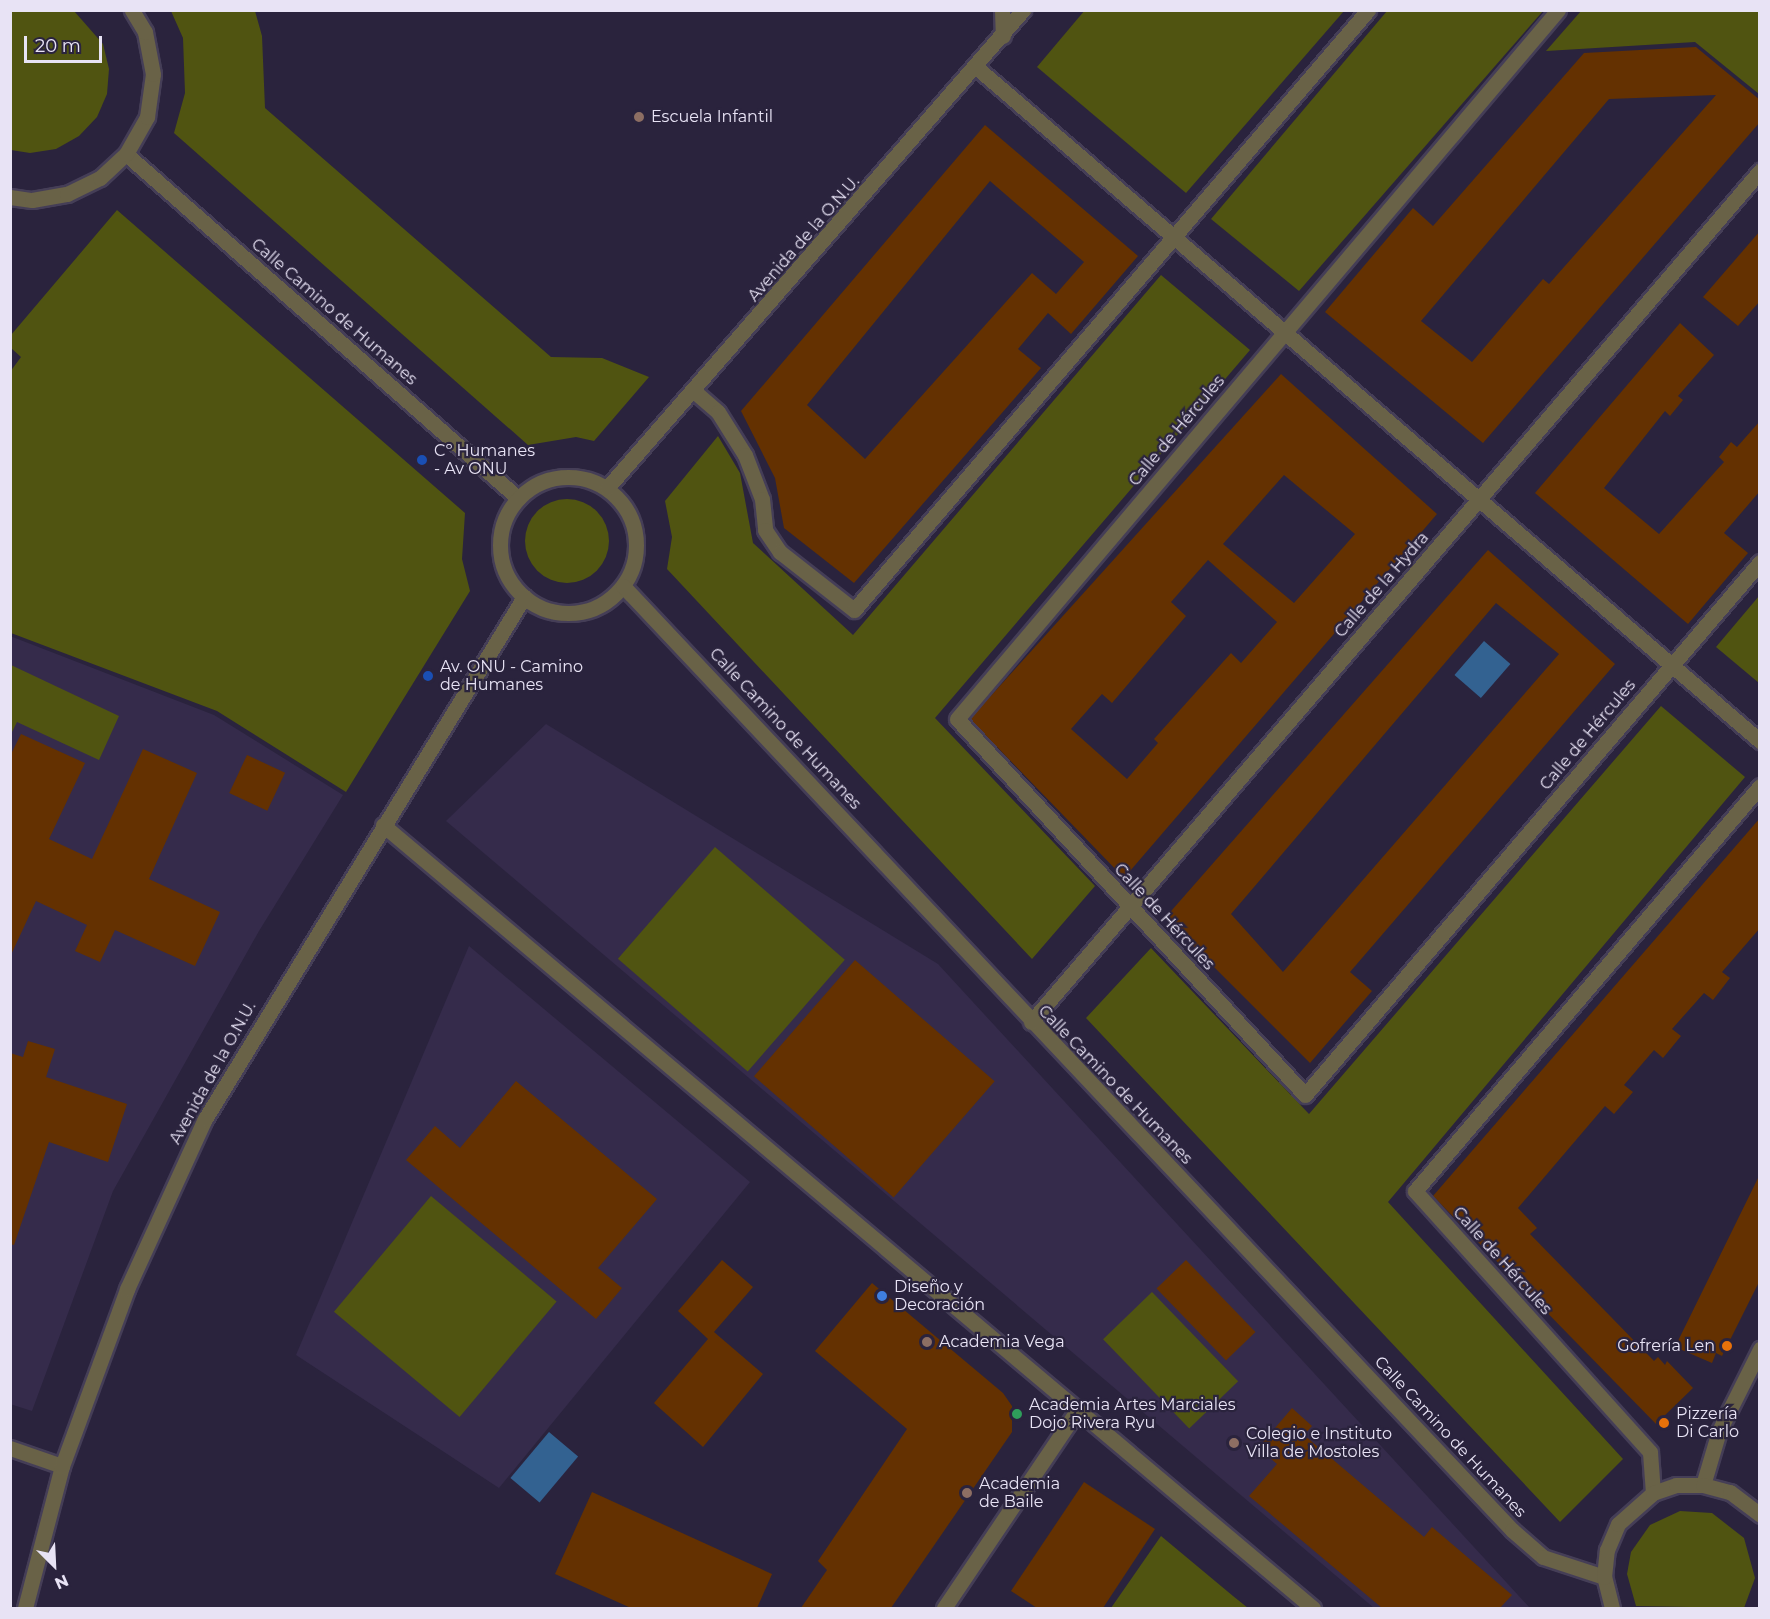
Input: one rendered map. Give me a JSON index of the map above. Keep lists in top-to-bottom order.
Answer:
{
  "streets": {
    "street": [
      "Avenida de la O.N.U.",
      "Calle Camino de Humanes",
      "Calle de Hércules",
      "Calle de la Hydra"
    ]
  },
  "crossings": [
    ["Avenida de la O.N.U.", "Calle Camino de Humanes"],
    ["Calle Camino de Humanes", "Calle de la Hydra"],
    ["Calle de Hércules", "Calle de la Hydra"]
  ],
  "places": [
    "Escuela Infantil",
    "Cº Humanes - Av ONU",
    "Av. ONU - Camino de Humanes",
    "Diseño y Decoración",
    "Academia Vega",
    "Gofrería Len",
    "Academia Artes Marciales Dojo Rivera Ryu",
    "Pizzería Di Carlo",
    "Colegio e Instituto Villa de Mostoles",
    "Academia de Baile"
  ],
  "scale_bar": "20 m",
  "north": "bottom right"
}
